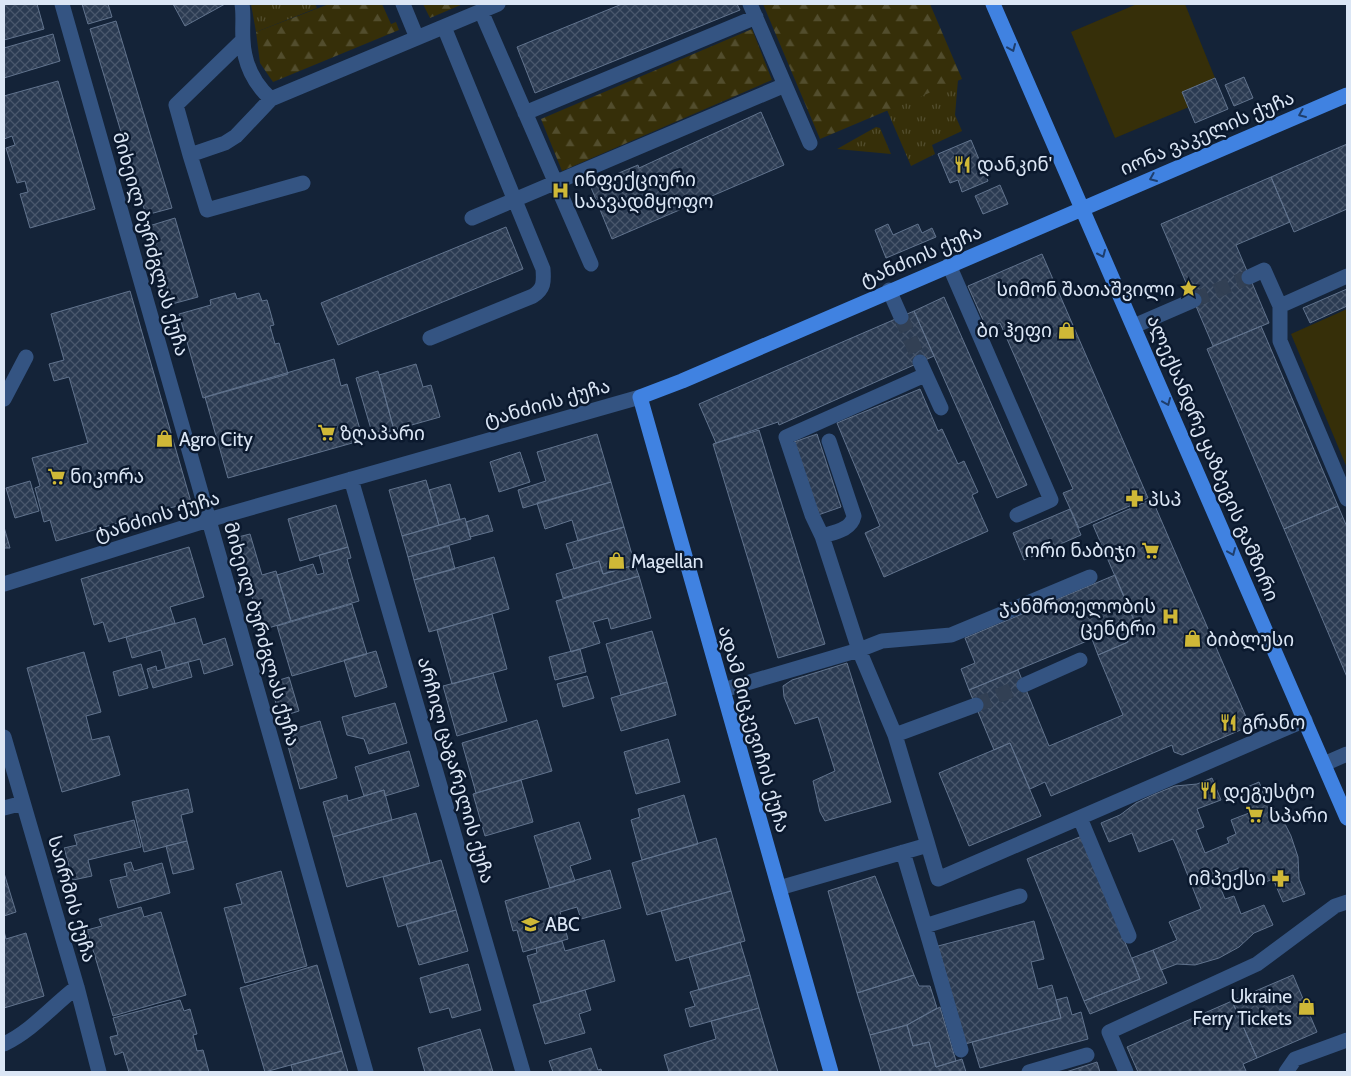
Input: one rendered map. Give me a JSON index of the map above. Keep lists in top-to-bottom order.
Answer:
{
  "streets": {
    "main road": [
      "იონა ვაკელის ქუჩა",
      "ტანძიის ქუჩა",
      "ალექსანდრე ყაზბეგის გამზირი",
      "ადამ მიცკევიჩის ქუჩა"
    ],
    "street": ["მიხეილ ბურძგლას ქუჩა", "არჩილ ცაგარელის ქუჩა", "საირმის ქუჩა"]
  },
  "crossings": [
    ["იონა ვაკელის ქუჩა", "ტანძიის ქუჩა"],
    ["იონა ვაკელის ქუჩა", "ალექსანდრე ყაზბეგის გამზირი"],
    ["მიხეილ ბურძგლას ქუჩა", "ტანძიის ქუჩა"],
    ["ტანძიის ქუჩა", "ალექსანდრე ყაზბეგის გამზირი"],
    ["ტანძიის ქუჩა", "ადამ მიცკევიჩის ქუჩა"],
    ["ტანძიის ქუჩა", "არჩილ ცაგარელის ქუჩა"]
  ],
  "one_way": ["იონა ვაკელის ქუჩა", "ალექსანდრე ყაზბეგის გამზირი"],
  "places": {
    "restaurant": ["დანკინ'", "გრანო", "დეგუსტო"],
    "hospital": ["ინფექციური საავადმყოფო", "ჯანმრთელობის ცენტრი"],
    "place": ["სიმონ შათაშვილი"],
    "shop": [
      "ბი ჰეფი",
      "Agro City",
      "Magellan",
      "ბიბლუსი",
      "Ukraine Ferry Tickets"
    ],
    "supermarket": [
      "ზღაპარი",
      "ნიკორა",
      "ორი ნაბიჯი",
      "სპარი"
    ],
    "pharmacy": ["პსპ", "იმპექსი"],
    "school or university": ["ABC"]
  }
}
